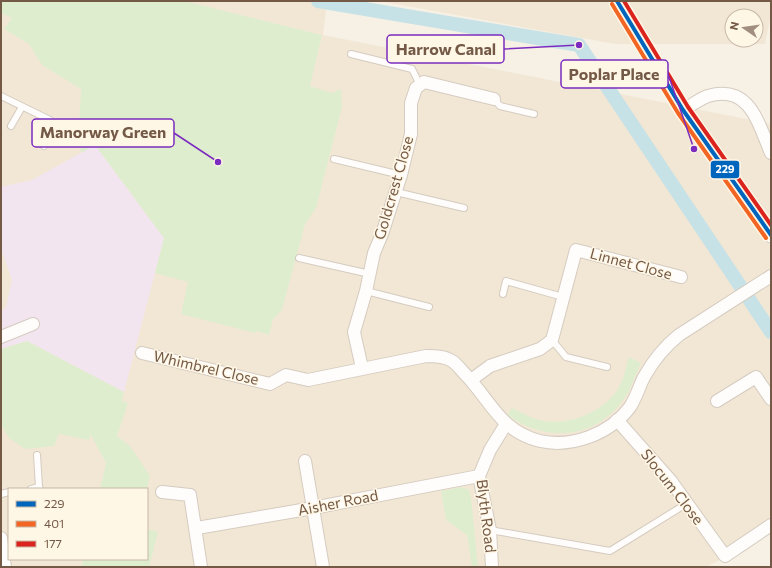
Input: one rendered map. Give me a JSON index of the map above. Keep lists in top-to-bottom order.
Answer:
{
  "streets": {
    "street": [
      "Goldcrest Close",
      "Linnet Close",
      "Whimbrel Close",
      "Slocum Close",
      "Aisher Road",
      "Blyth Road"
    ]
  },
  "crossings": [
    ["Goldcrest Close", "Whimbrel Close"],
    ["Whimbrel Close", "Slocum Close"],
    ["Whimbrel Close", "Blyth Road"],
    ["Aisher Road", "Blyth Road"]
  ],
  "places": ["Harrow Canal", "Poplar Place", "Manorway Green"],
  "lines": ["transit line 229", "transit line 177", "transit line 401"],
  "legend": ["229", "401", "177"],
  "north": "left"
}
